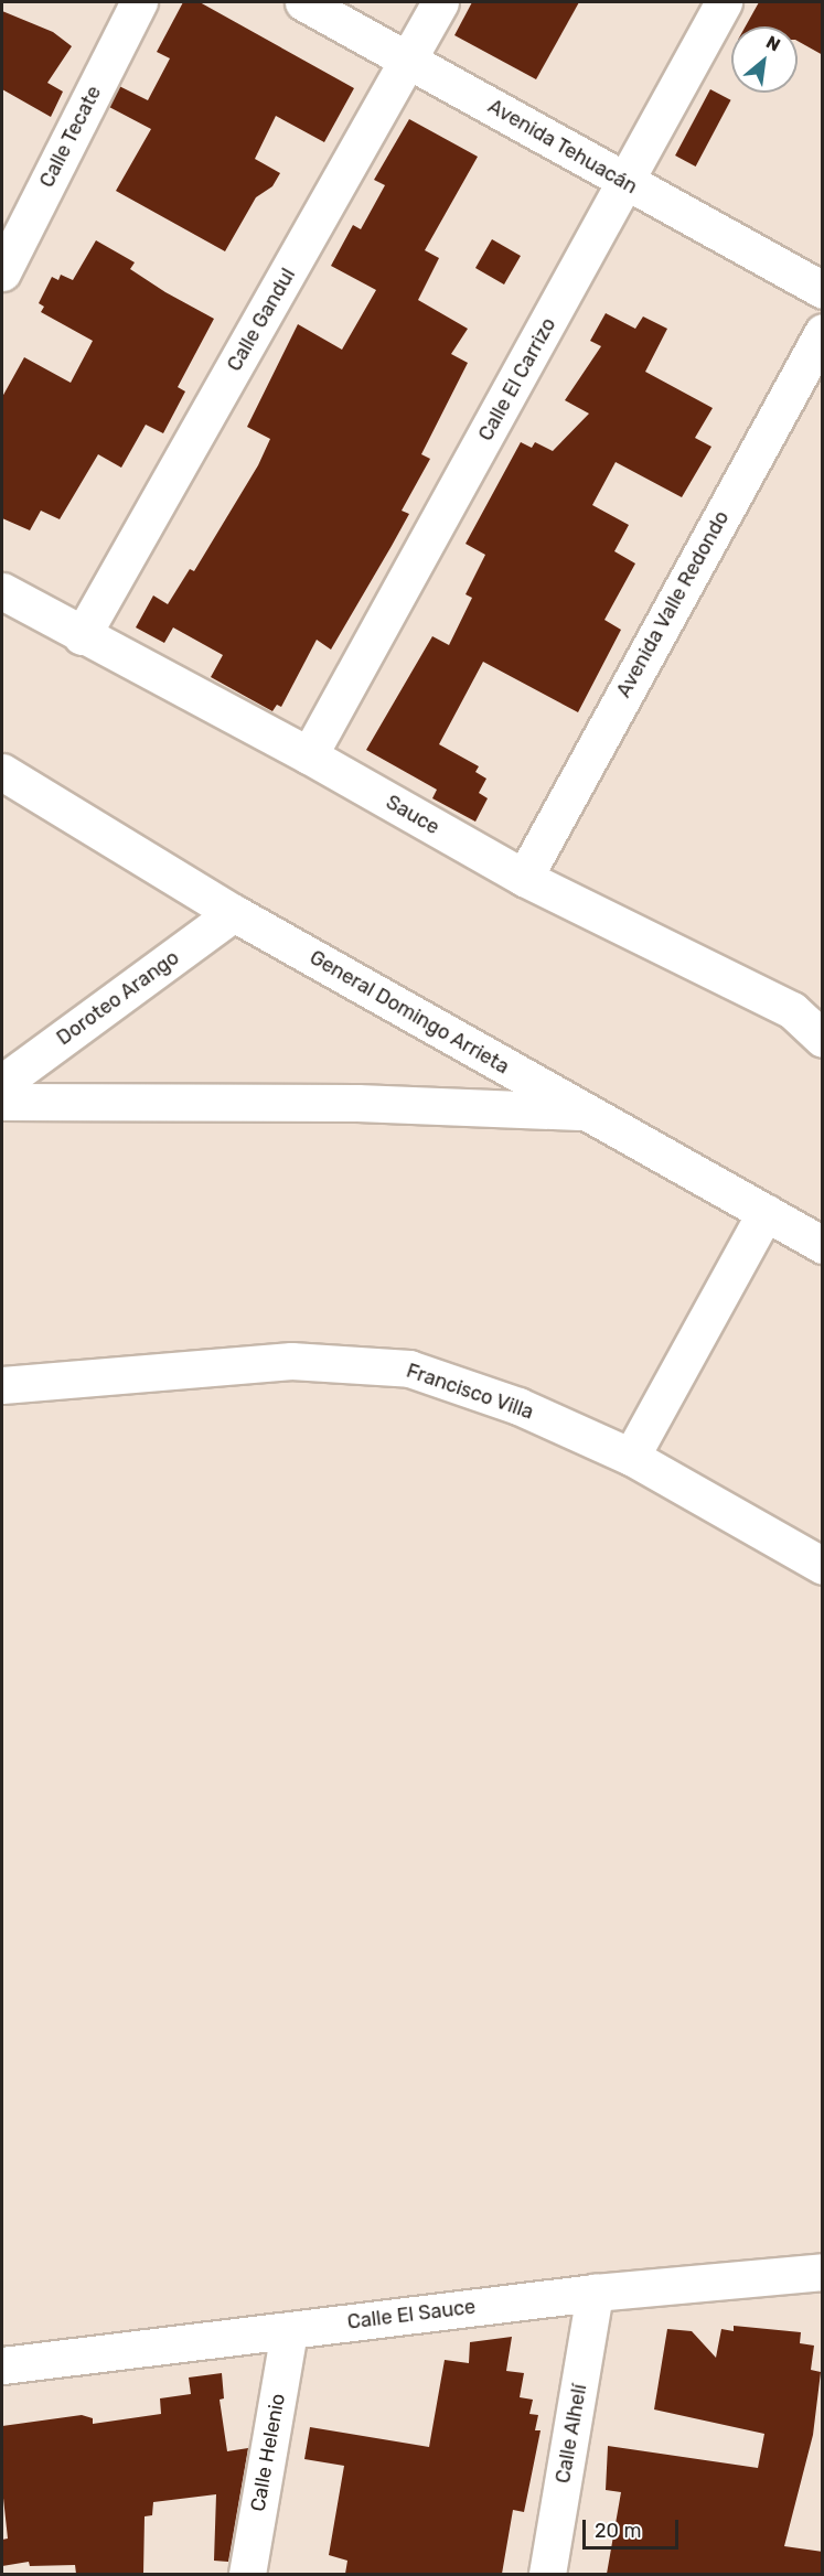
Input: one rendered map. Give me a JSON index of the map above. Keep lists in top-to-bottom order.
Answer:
{
  "streets": {
    "street": [
      "Calle Tecate",
      "Avenida Tehuacán",
      "Calle Gandul",
      "Calle El Carrizo",
      "Avenida Valle Redondo",
      "Sauce",
      "Doroteo Arango",
      "General Domingo Arrieta",
      "Francisco Villa",
      "Calle El Sauce",
      "Calle Alhelí",
      "Calle Helenio"
    ]
  },
  "crossings": [
    ["Avenida Tehuacán", "Calle Gandul"],
    ["Avenida Tehuacán", "Calle El Carrizo"],
    ["Calle Gandul", "Sauce"],
    ["Calle El Carrizo", "Sauce"],
    ["Avenida Valle Redondo", "Sauce"],
    ["Doroteo Arango", "General Domingo Arrieta"],
    ["Calle El Sauce", "Calle Alhelí"],
    ["Calle El Sauce", "Calle Helenio"]
  ],
  "scale_bar": "20 m",
  "north": "top right"
}
